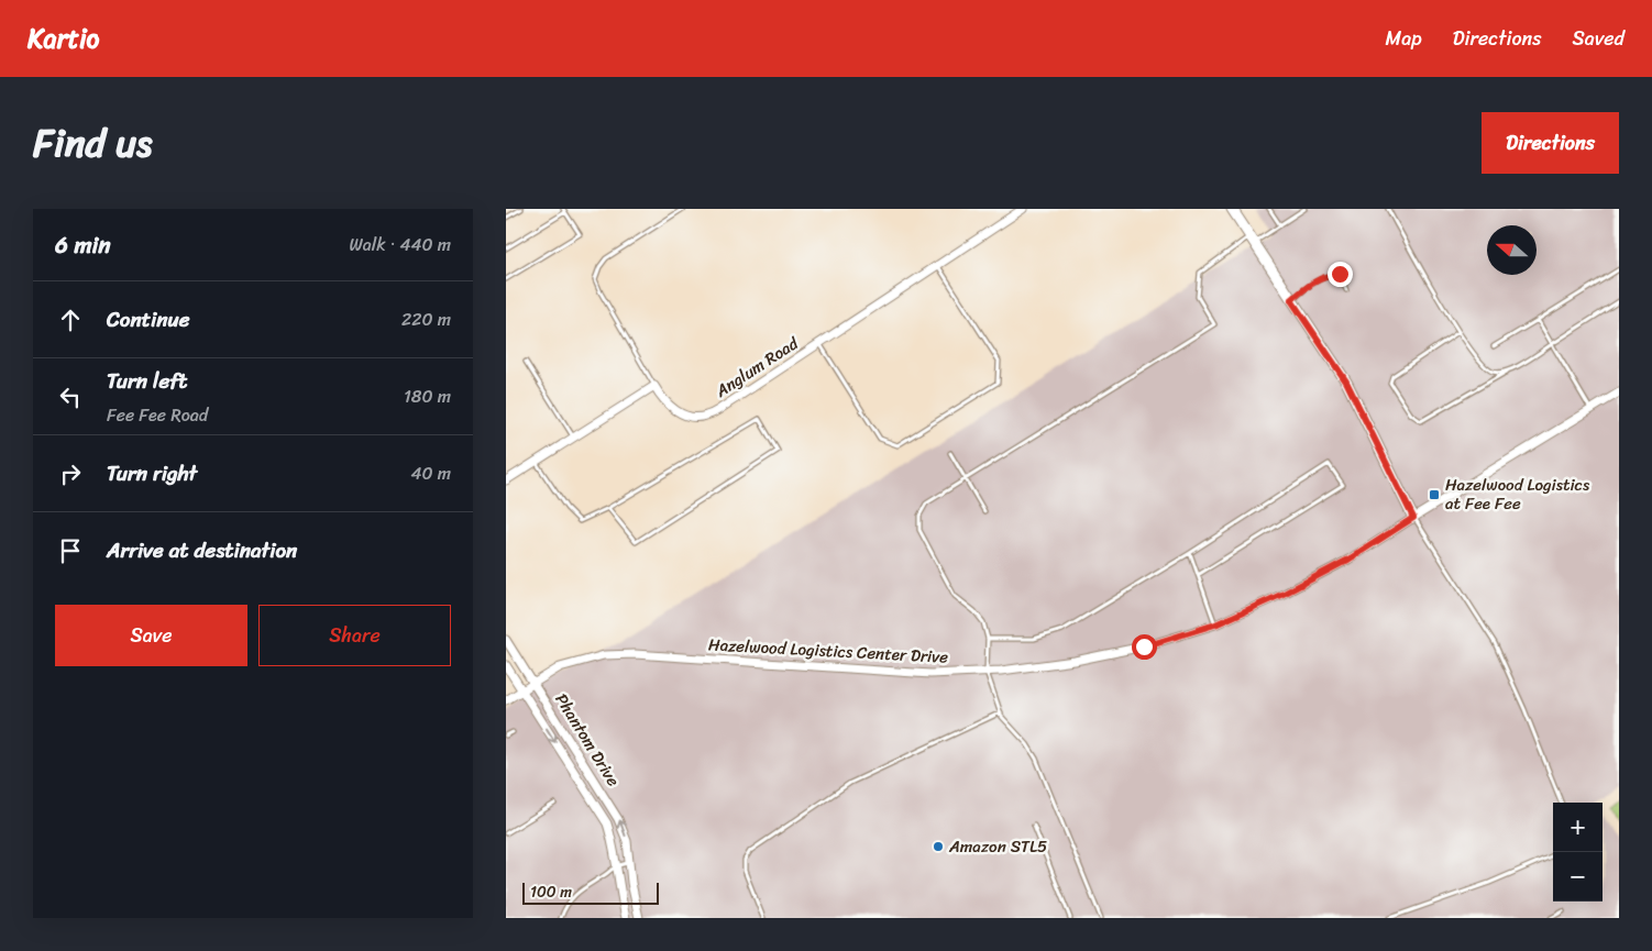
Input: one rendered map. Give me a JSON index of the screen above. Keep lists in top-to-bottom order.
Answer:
{
  "streets": {
    "street": ["Anglum Road", "Hazelwood Logistics Center Drive", "Phantom Drive"]
  },
  "crossings": [
    ["Hazelwood Logistics Center Drive", "Phantom Drive"]
  ],
  "places": {
    "transit": ["Hazelwood Logistics at Fee Fee"],
    "other": ["Amazon STL5"]
  },
  "scale_bar": "100 m",
  "north": "left",
  "page": {
    "header": "Kartio",
    "nav": ["Map", "Directions", "Saved"],
    "title": "Find us",
    "buttons": [
      "Directions",
      ["Save", "Share"]
    ],
    "heading": ["6 min", "Walk · 440 m"],
    "list": [
      ["Continue", "220 m"],
      ["Turn left", "Fee Fee Road", "180 m"],
      ["Turn right", "40 m"],
      "Arrive at destination"
    ],
    "map_buttons": ["+", "−"],
    "scale": "100 m"
  }
}
